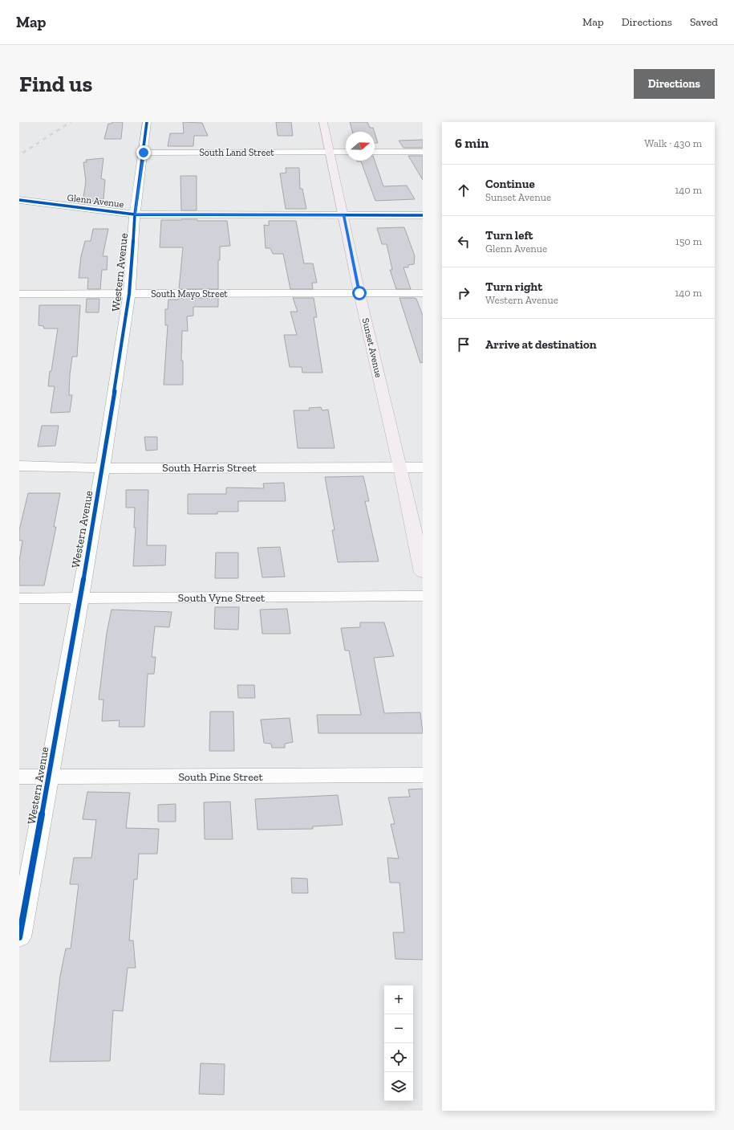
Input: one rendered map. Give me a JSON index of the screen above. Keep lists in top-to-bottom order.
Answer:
{
  "streets": {
    "main road": ["Sunset Avenue"],
    "street": [
      "South Land Street",
      "Glenn Avenue",
      "Western Avenue",
      "South Mayo Street",
      "South Harris Street",
      "South Vyne Street",
      "South Pine Street"
    ]
  },
  "crossings": [
    ["South Land Street", "Western Avenue"],
    ["South Land Street", "Sunset Avenue"],
    ["Glenn Avenue", "Western Avenue"],
    ["Glenn Avenue", "Sunset Avenue"],
    ["Western Avenue", "South Mayo Street"],
    ["Western Avenue", "South Harris Street"],
    ["Western Avenue", "South Vyne Street"],
    ["Western Avenue", "South Pine Street"],
    ["South Mayo Street", "Sunset Avenue"],
    ["Sunset Avenue", "South Harris Street"]
  ],
  "north": "right",
  "page": {
    "header": "Map",
    "nav": ["Map", "Directions", "Saved"],
    "buttons": "Directions",
    "title": "Find us",
    "heading": ["6 min", "Walk · 430 m"],
    "list": [
      ["Continue", "Sunset Avenue", "140 m"],
      ["Turn left", "Glenn Avenue", "150 m"],
      ["Turn right", "Western Avenue", "140 m"],
      "Arrive at destination"
    ],
    "map_buttons": ["+", "−"]
  }
}
